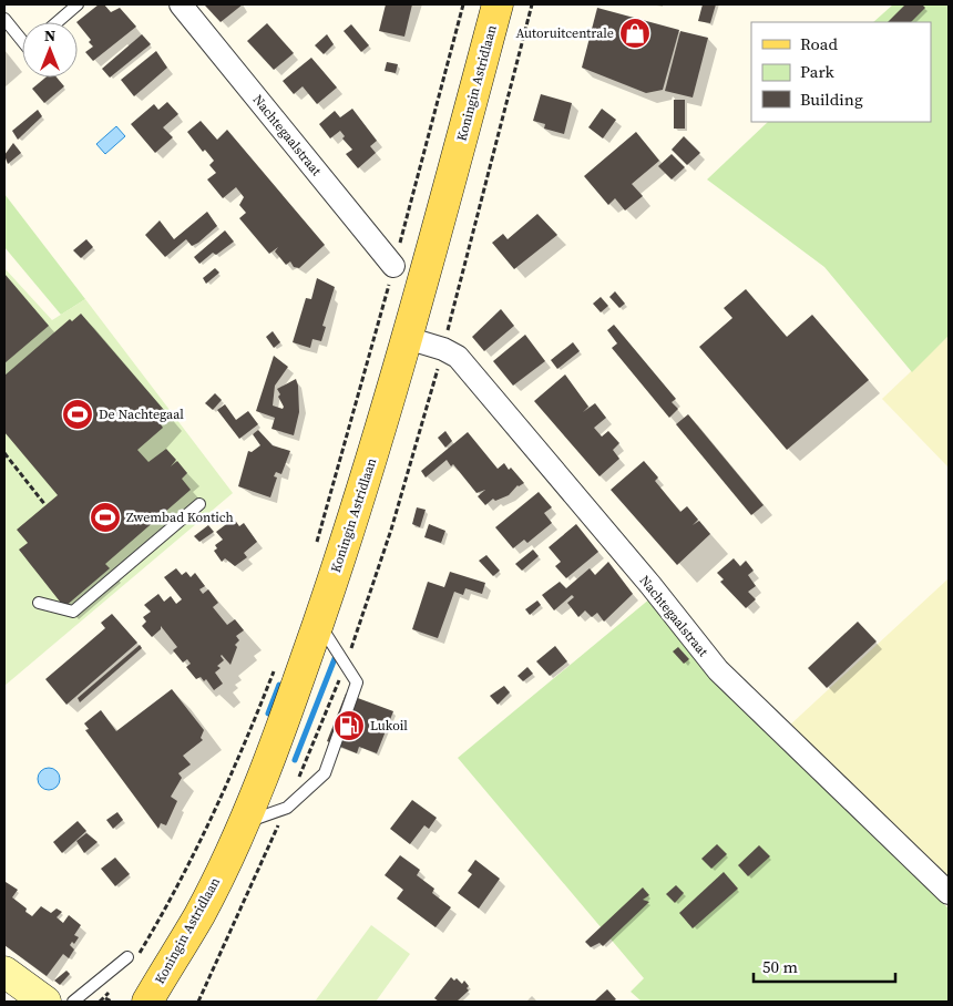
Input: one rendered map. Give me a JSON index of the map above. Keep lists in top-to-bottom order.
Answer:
{
  "streets": {
    "main road": ["Koningin Astridlaan"],
    "street": ["Nachtegaalstraat"]
  },
  "crossings": [
    ["Koningin Astridlaan", "Nachtegaalstraat"]
  ],
  "places": {
    "shop": ["Autoruitcentrale"],
    "sports": ["De Nachtegaal", "Zwembad Kontich"],
    "fuel station": ["Lukoil"]
  },
  "legend": ["Road", "Park", "Building"],
  "scale_bar": "50 m",
  "north": "top"
}
